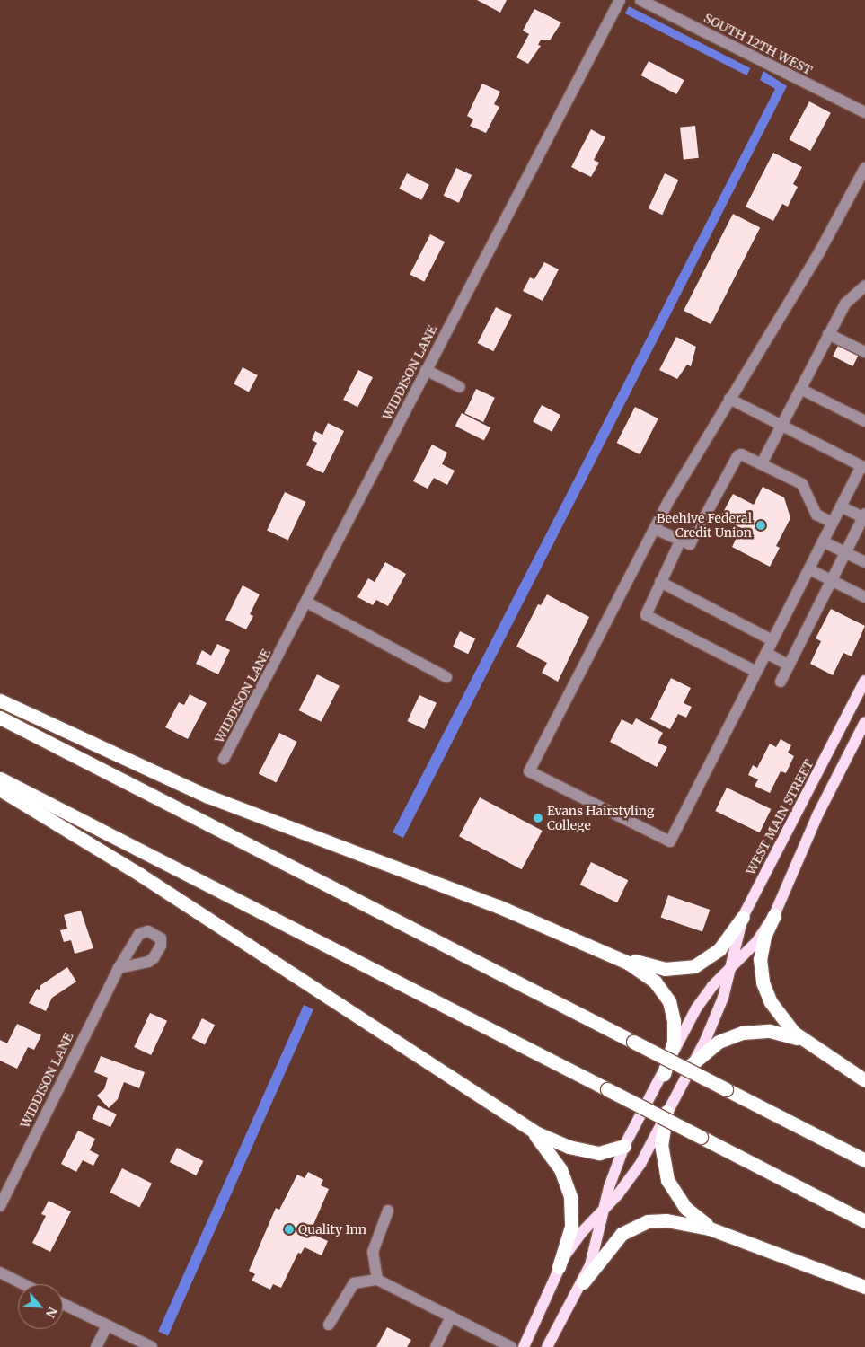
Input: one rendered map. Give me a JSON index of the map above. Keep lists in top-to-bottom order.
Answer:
{
  "streets": {
    "main road": ["WEST MAIN STREET"],
    "street": ["SOUTH 12TH WEST", "WIDDISON LANE"]
  },
  "places": ["Beehive Federal Credit Union", "Evans Hairstyling College", "Quality Inn"],
  "north": "bottom right"
}
